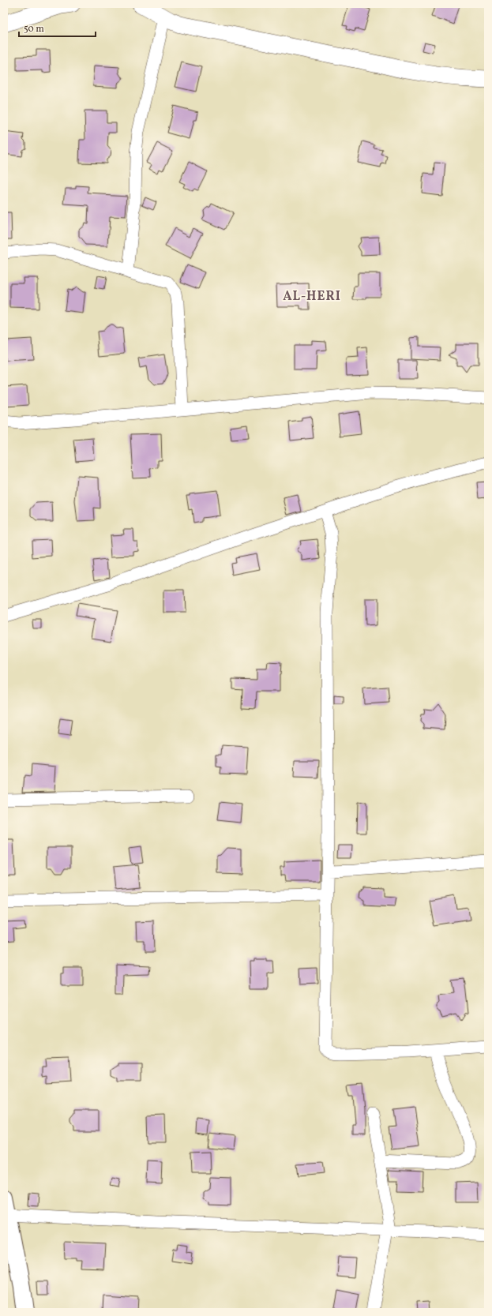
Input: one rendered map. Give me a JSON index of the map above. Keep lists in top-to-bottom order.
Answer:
{
  "districts": ["AL-HERI"],
  "scale_bar": "50 m"
}
